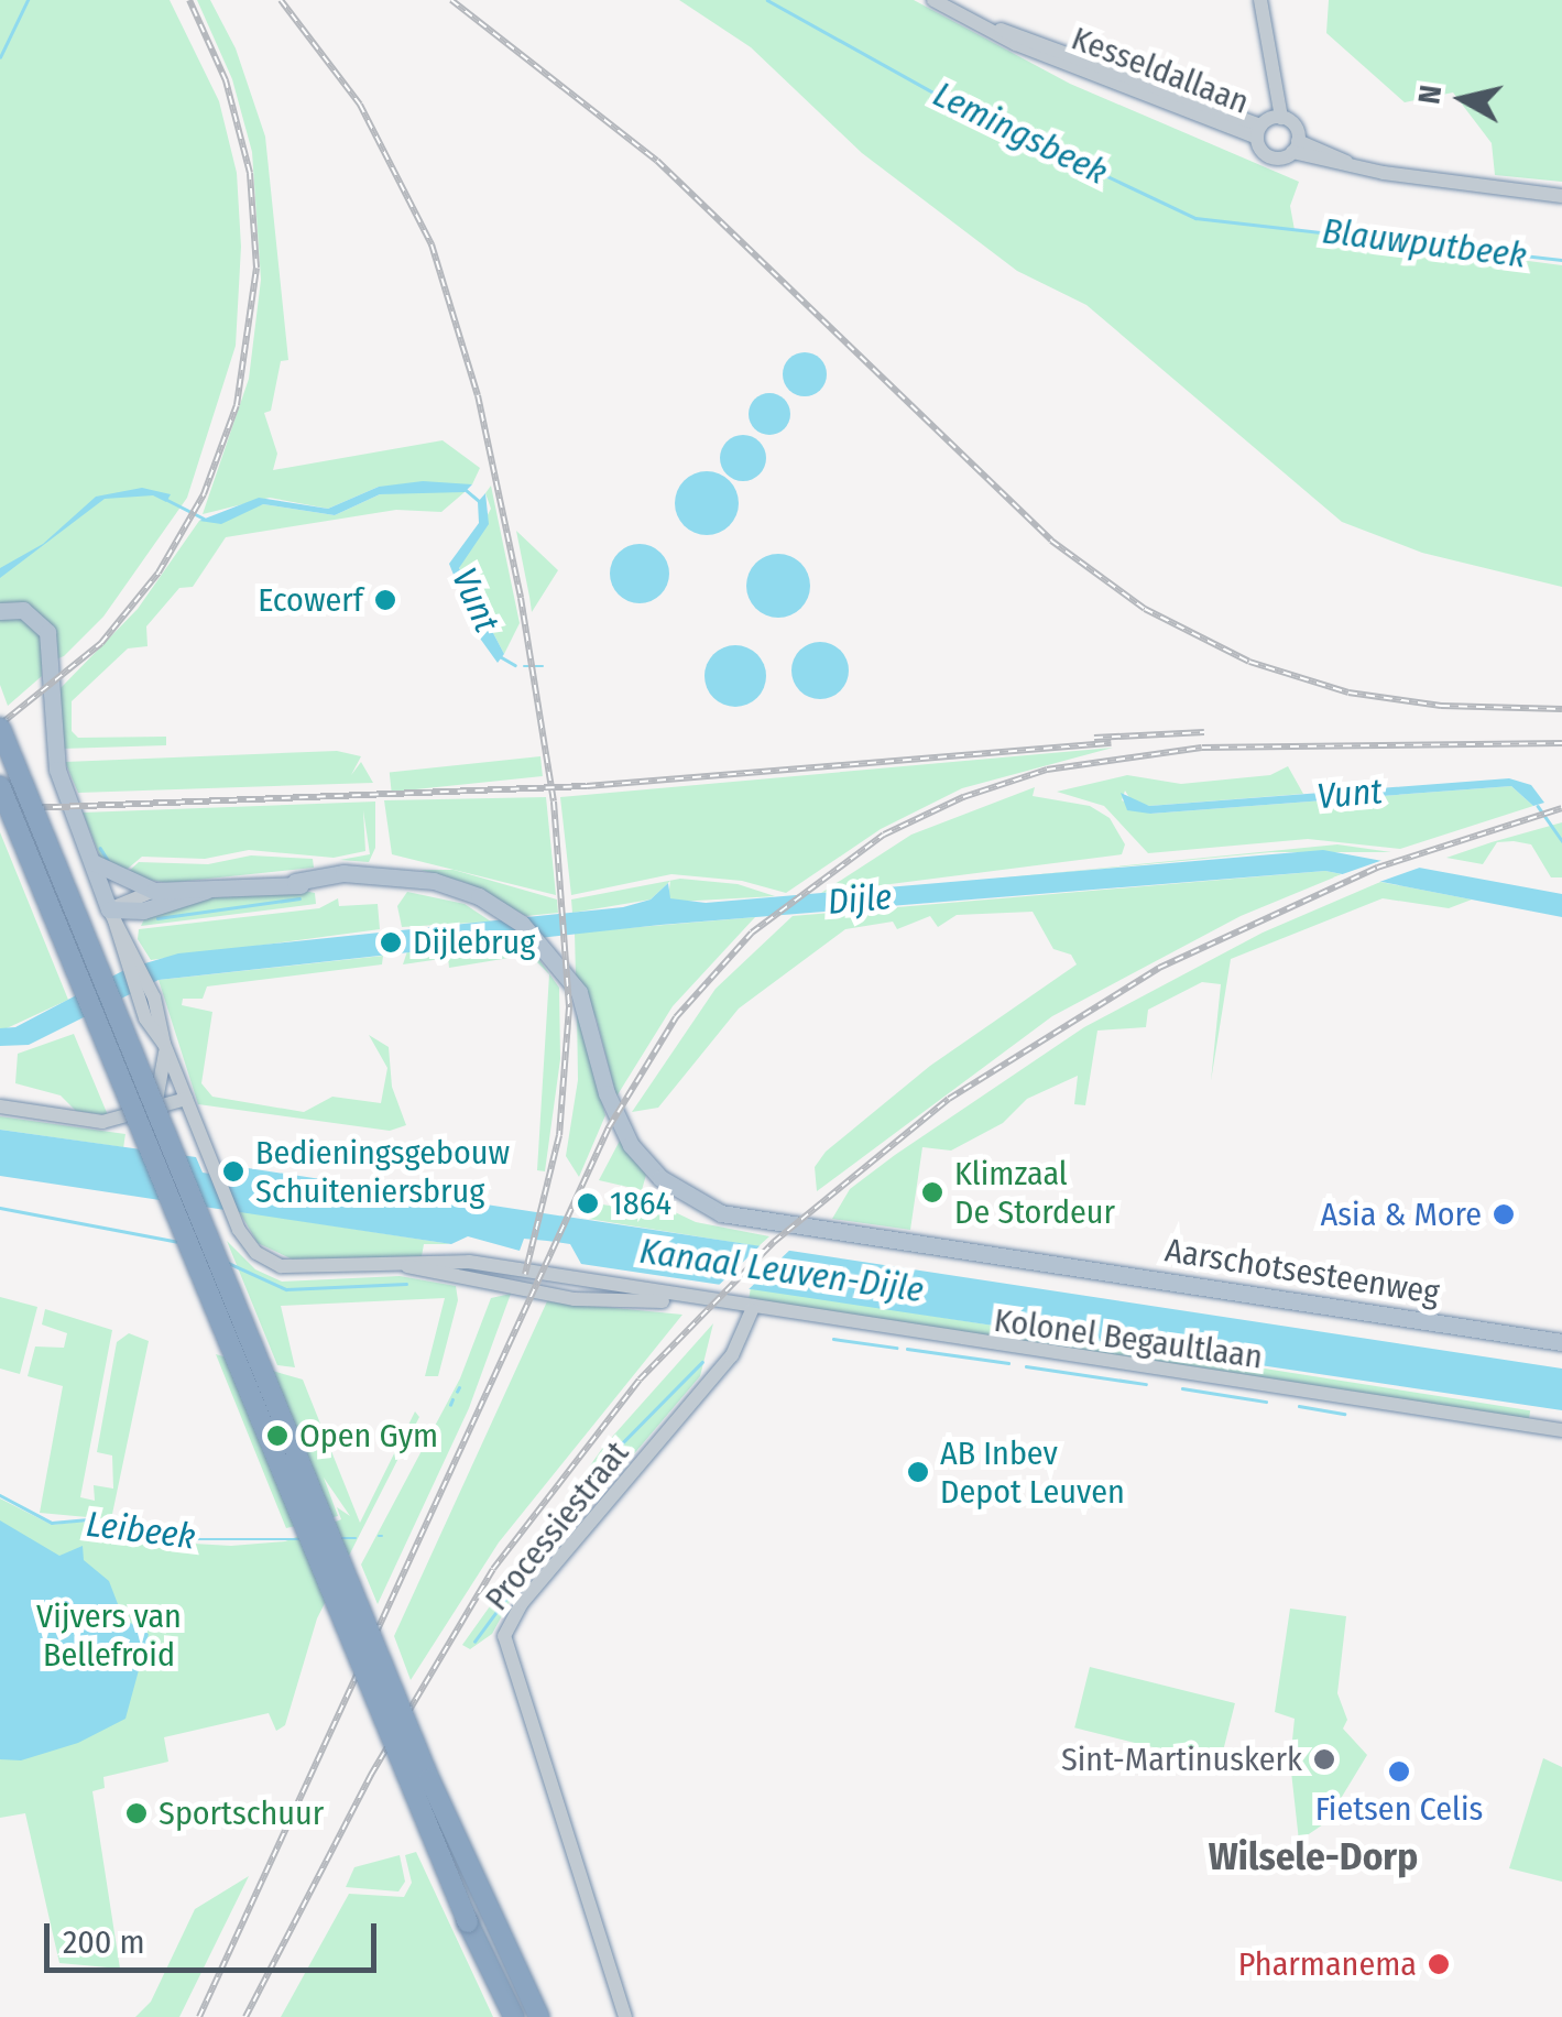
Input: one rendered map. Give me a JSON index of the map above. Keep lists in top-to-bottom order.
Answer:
{
  "streets": {
    "main road": ["Aarschotsesteenweg"],
    "street": ["Kesseldallaan", "Kolonel Begaultlaan", "Processiestraat"]
  },
  "crossings": [
    ["Aarschotsesteenweg", "Kolonel Begaultlaan"],
    ["Kolonel Begaultlaan", "Processiestraat"]
  ],
  "districts": ["Wilsele-Dorp"],
  "water": [
    "Lemingsbeek",
    "Blauwputbeek",
    "Vunt",
    "Dijle",
    "Kanaal Leuven-Dijle",
    "Leibeek"
  ],
  "parks": ["Vijvers van Bellefroid"],
  "places": [
    "Ecowerf",
    "Dijlebrug",
    "Bedieningsgebouw Schuiteniersbrug",
    "Klimzaal De Stordeur",
    "1864",
    "Asia & More",
    "Open Gym",
    "AB Inbev Depot Leuven",
    "Sint-Martinuskerk",
    "Fietsen Celis",
    "Sportschuur",
    "Pharmanema"
  ],
  "scale_bar": "200 m",
  "north": "left"
}
